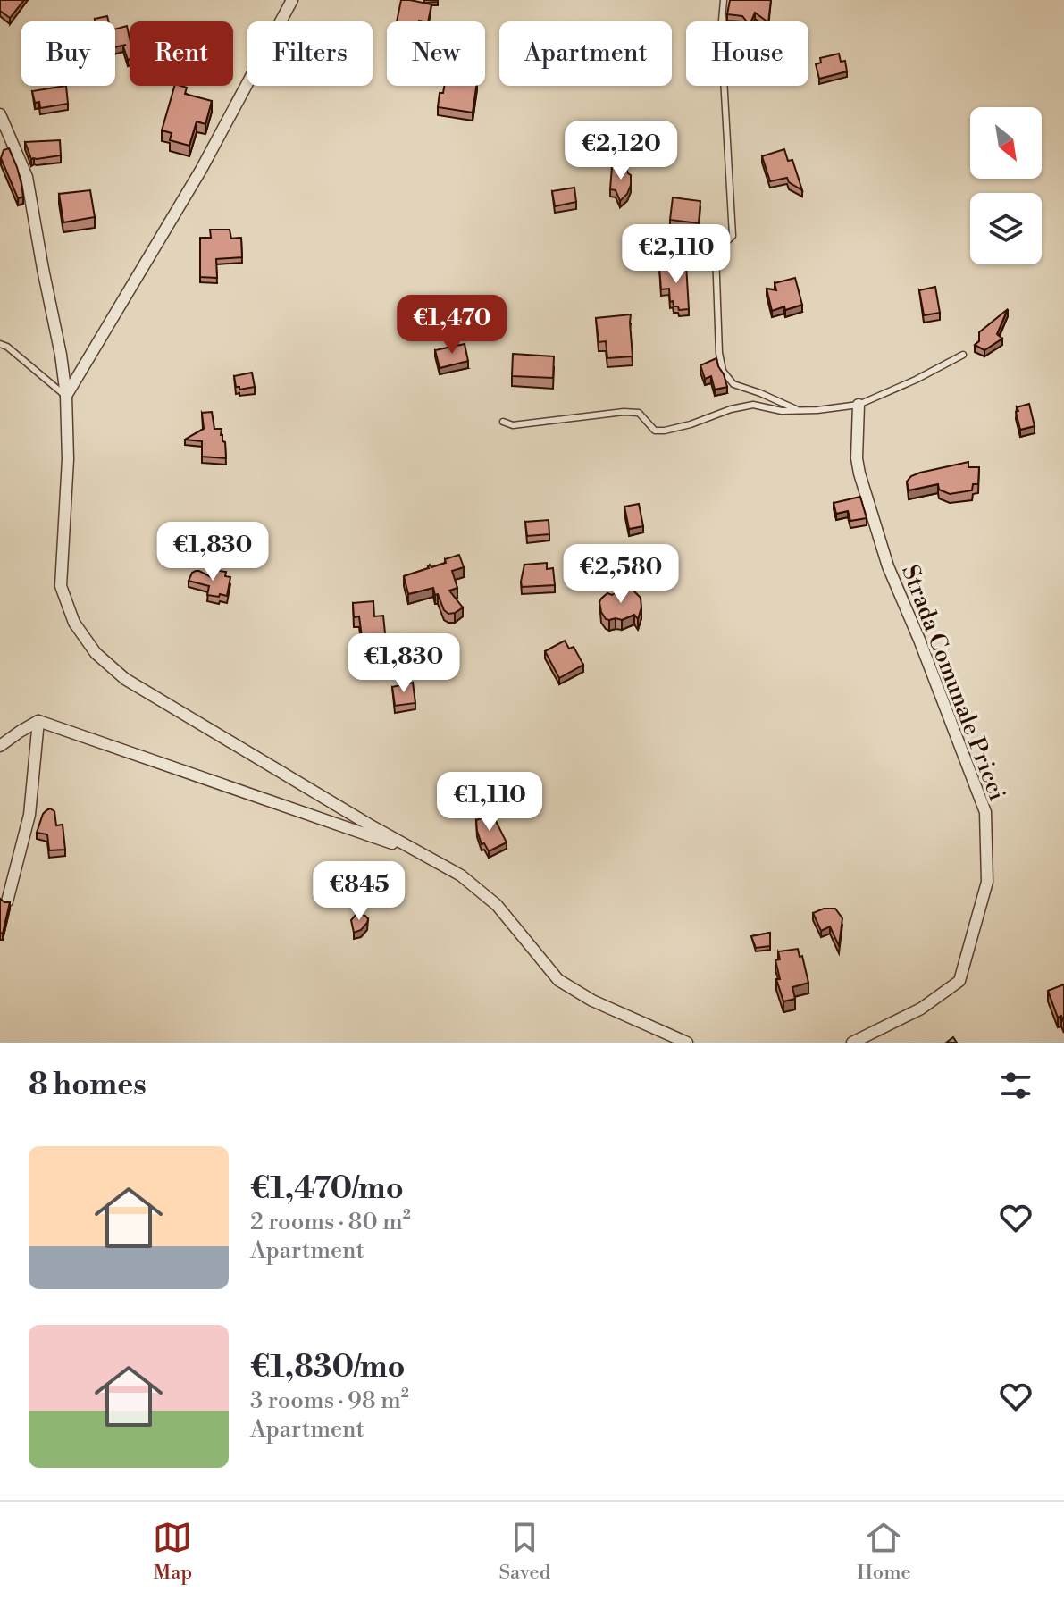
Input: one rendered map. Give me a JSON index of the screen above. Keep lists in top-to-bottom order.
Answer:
{
  "streets": {
    "street": ["Strada Comunale Pricci"]
  },
  "north": "bottom right",
  "page": {
    "chip": [
      "Buy",
      "Rent",
      "Filters",
      "New",
      "Apartment",
      "House"
    ],
    "price": [
      "€2,120",
      "€2,110",
      "€1,470",
      "€1,830",
      "€2,580",
      "€1,830",
      "€1,110",
      "€845"
    ],
    "heading": "8 homes",
    "list": [
      {
        "name": "€1,470/mo",
        "note": "2 rooms · 80 m² · Apartment"
      },
      {
        "name": "€1,830/mo",
        "note": "3 rooms · 98 m² · Apartment"
      }
    ],
    "tabs": ["Map", "Saved", "Home"]
  }
}
